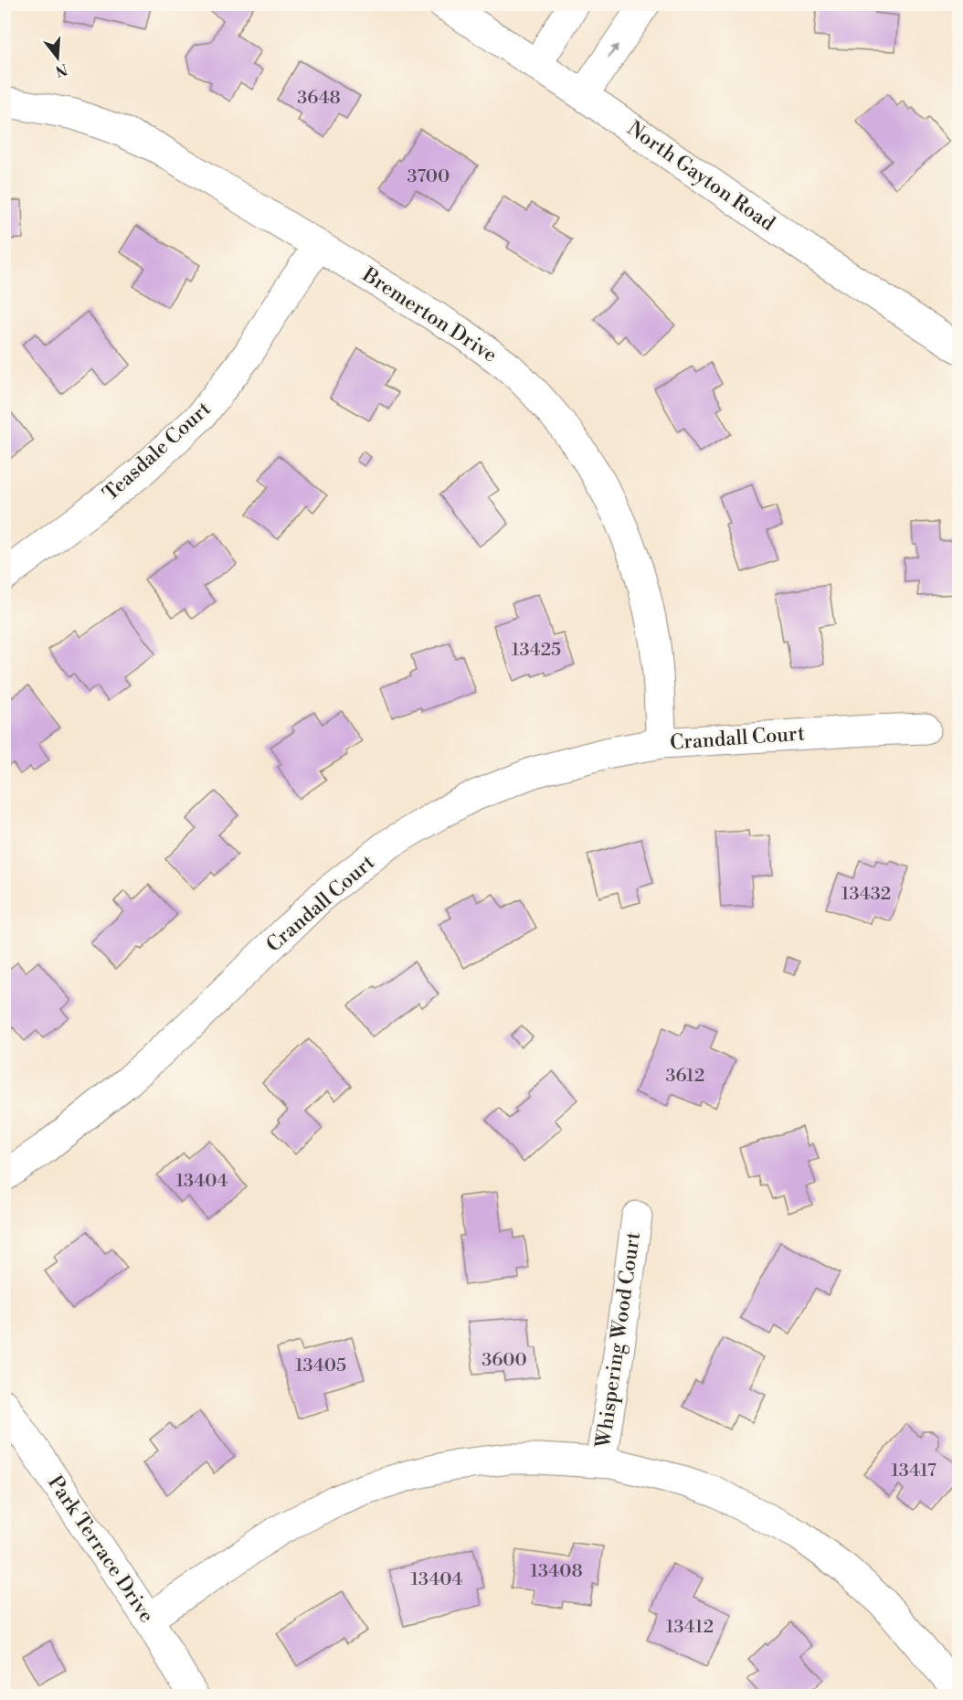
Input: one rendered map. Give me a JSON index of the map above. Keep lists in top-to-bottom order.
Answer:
{
  "streets": {
    "street": [
      "North Gayton Road",
      "Bremerton Drive",
      "Teasdale Court",
      "Crandall Court",
      "Whispering Wood Court",
      "Park Terrace Drive"
    ]
  },
  "crossings": [
    ["Bremerton Drive", "Teasdale Court"],
    ["Bremerton Drive", "Crandall Court"]
  ],
  "house_numbers": [
    "3648",
    "3700",
    "13425",
    "13432",
    "3612",
    "13404",
    "3600",
    "13405",
    "13417",
    "13408",
    "13404",
    "13412"
  ],
  "north": "bottom"
}
